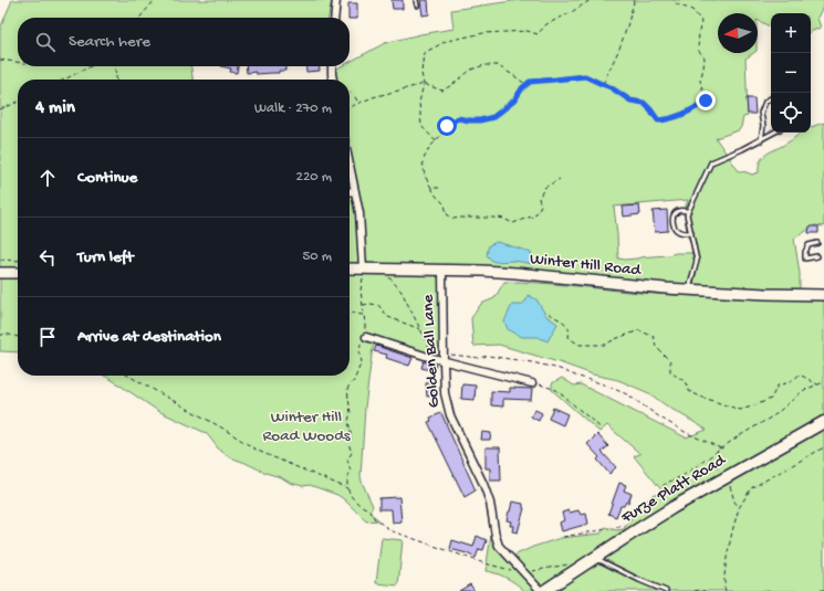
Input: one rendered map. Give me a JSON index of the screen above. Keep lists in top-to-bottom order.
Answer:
{
  "streets": {
    "main road": ["Furze Platt Road"],
    "street": ["Winter Hill Road", "Golden Ball Lane"]
  },
  "crossings": [
    ["Winter Hill Road", "Golden Ball Lane"]
  ],
  "parks": ["Winter Hill Road Woods"],
  "north": "left",
  "page": {
    "map_buttons": ["+", "−"],
    "search": "Search here",
    "heading": ["4 min", "Walk · 270 m"],
    "list": [
      ["Continue", "220 m"],
      ["Turn left", "50 m"],
      "Arrive at destination"
    ]
  }
}
